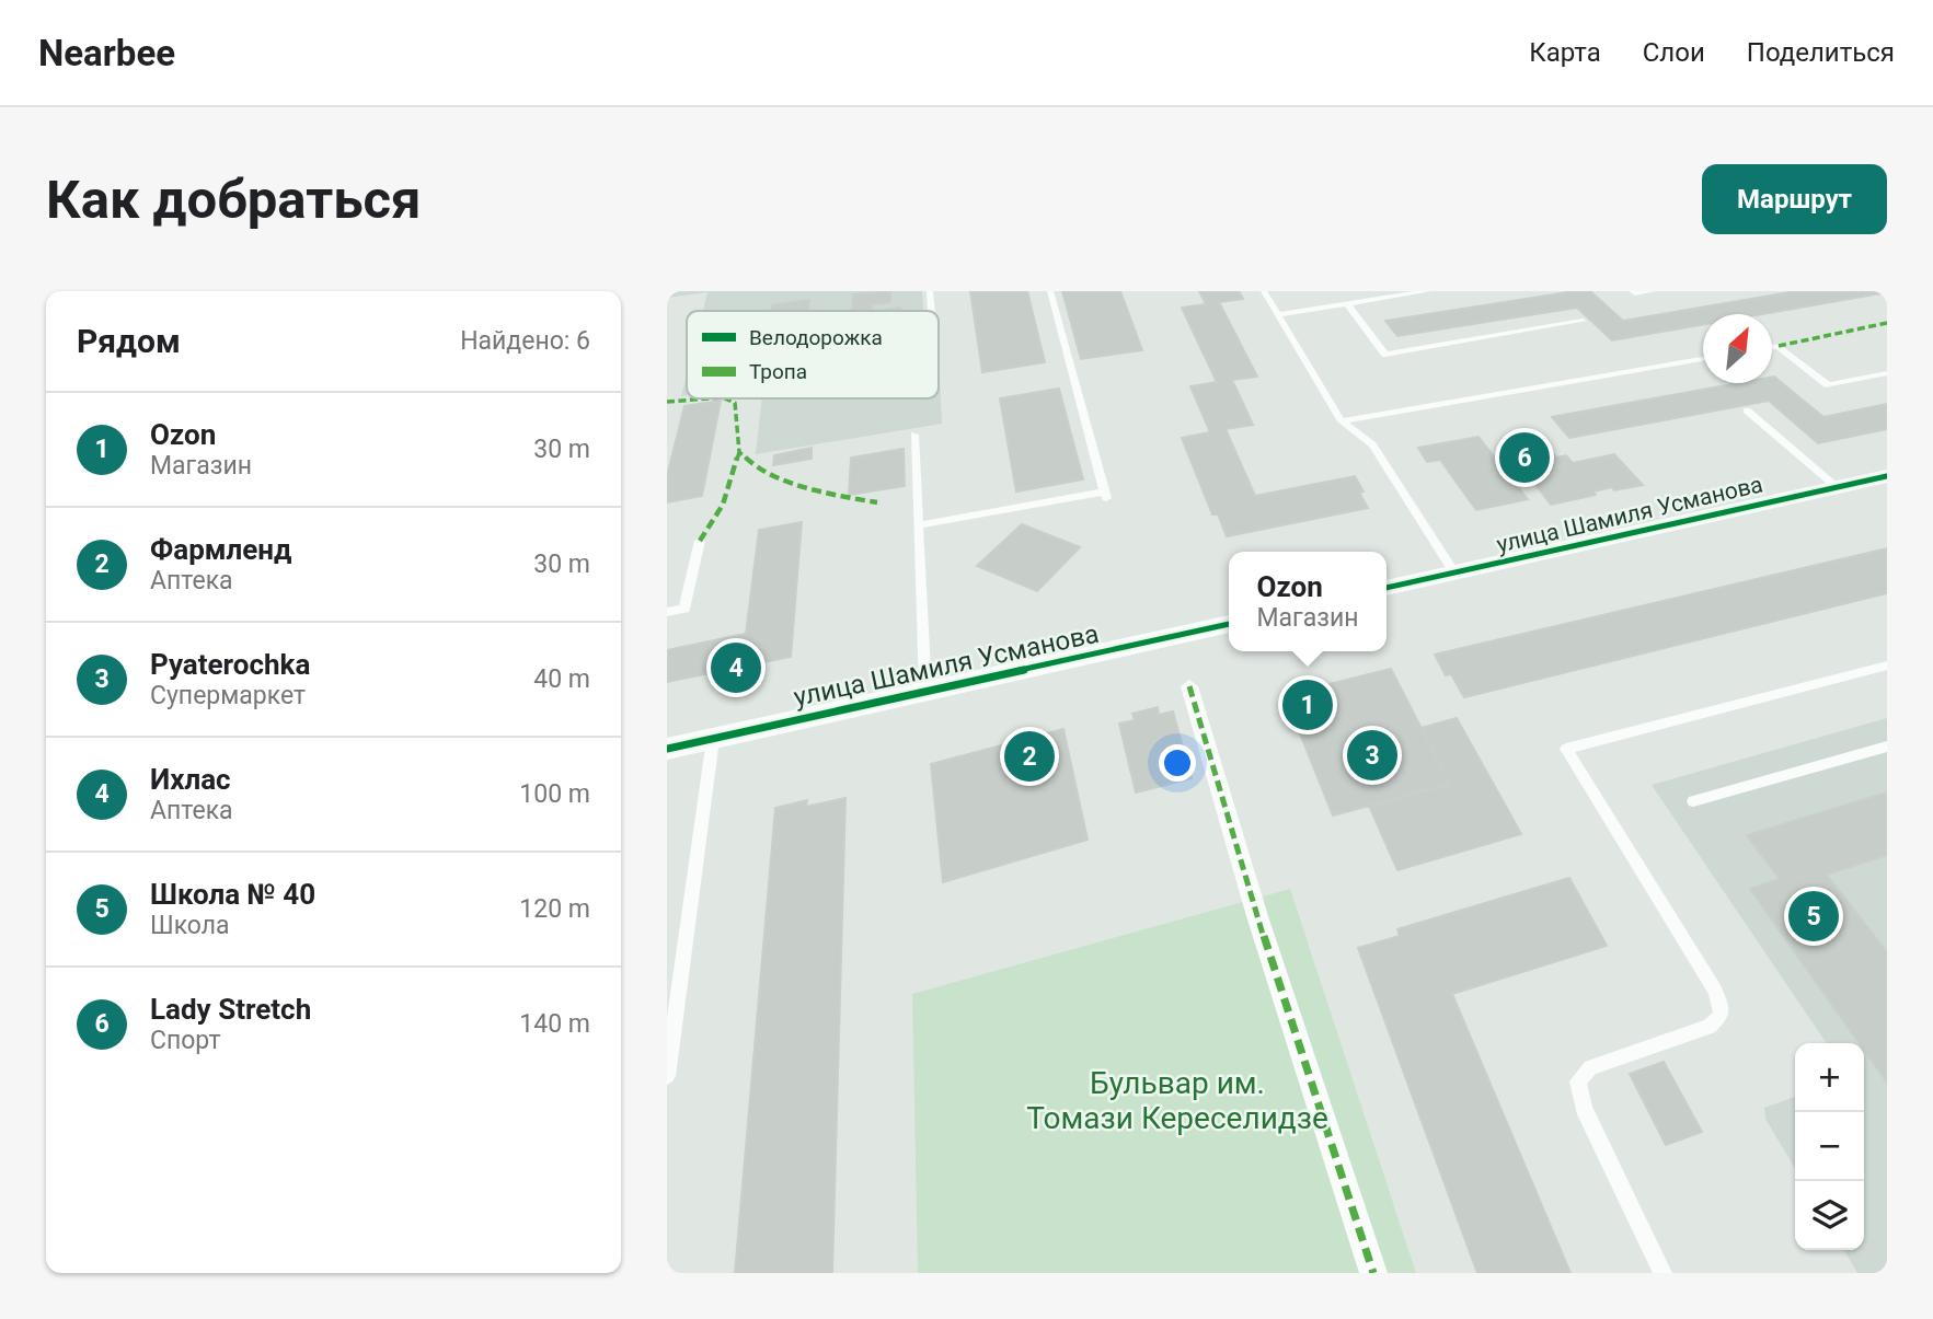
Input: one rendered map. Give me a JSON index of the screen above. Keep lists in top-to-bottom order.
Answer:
{
  "streets": {
    "street": ["улица Шамиля Усманова"]
  },
  "parks": ["Бульвар им. Томази Кереселидзе"],
  "legend": ["Велодорожка", "Тропа"],
  "north": "top right",
  "page": {
    "header": "Nearbee",
    "nav": ["Карта", "Слои", "Поделиться"],
    "buttons": "Маршрут",
    "title": "Как добраться",
    "heading": ["Рядом", "Найдено: 6"],
    "list": [
      {
        "mark": "1",
        "name": "Ozon",
        "note": "Магазин",
        "value": "30 m"
      },
      {
        "mark": "2",
        "name": "Фармленд",
        "note": "Аптека",
        "value": "30 m"
      },
      {
        "mark": "3",
        "name": "Pyaterochka",
        "note": "Супермаркет",
        "value": "40 m"
      },
      {
        "mark": "4",
        "name": "Ихлас",
        "note": "Аптека",
        "value": "100 m"
      },
      {
        "mark": "5",
        "name": "Школа № 40",
        "note": "Школа",
        "value": "120 m"
      },
      {
        "mark": "6",
        "name": "Lady Stretch",
        "note": "Спорт",
        "value": "140 m"
      }
    ],
    "pins": [
      "6",
      "4",
      "1",
      "3",
      "2",
      "5"
    ],
    "popup": ["Ozon", "Магазин"],
    "map_buttons": ["+", "−"]
  }
}
